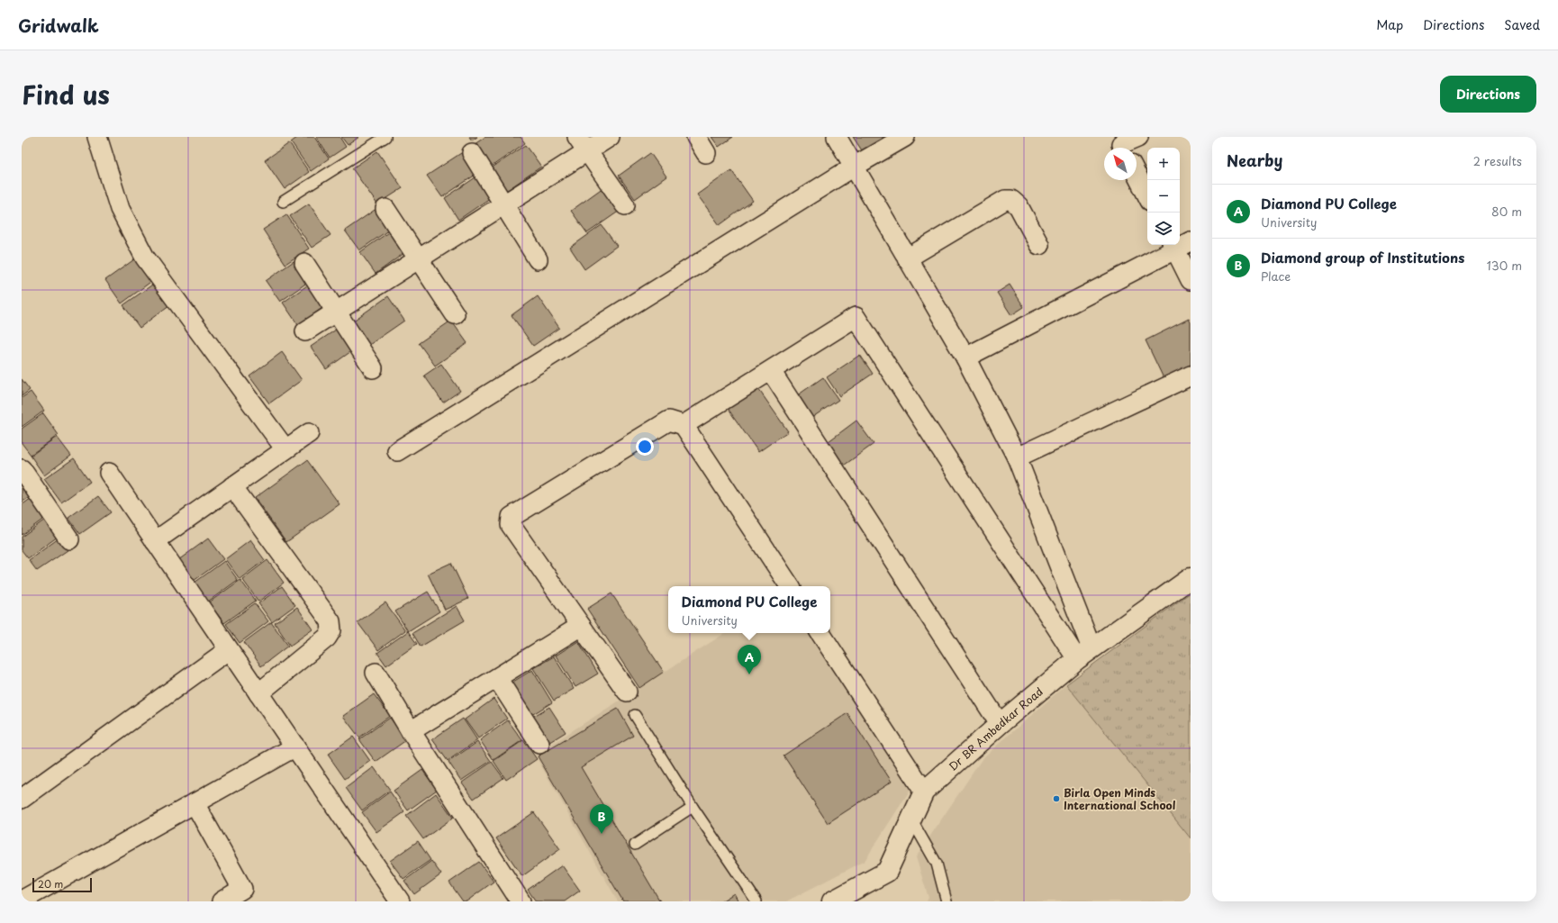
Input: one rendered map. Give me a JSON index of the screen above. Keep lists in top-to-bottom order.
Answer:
{
  "streets": {
    "main road": ["Dr BR Ambedkar Road"]
  },
  "places": ["Birla Open Minds International School"],
  "scale_bar": "20 m",
  "north": "top left",
  "page": {
    "header": "Gridwalk",
    "nav": ["Map", "Directions", "Saved"],
    "title": "Find us",
    "buttons": "Directions",
    "heading": ["Nearby", "2 results"],
    "map_buttons": ["+", "−"],
    "list": [
      {
        "mark": "A",
        "name": "Diamond PU College",
        "note": "University",
        "value": "80 m"
      },
      {
        "mark": "B",
        "name": "Diamond group of Institutions",
        "note": "Place",
        "value": "130 m"
      }
    ],
    "popup": ["Diamond PU College", "University"],
    "pins": ["A", "B"],
    "scale": "20 m"
  }
}
